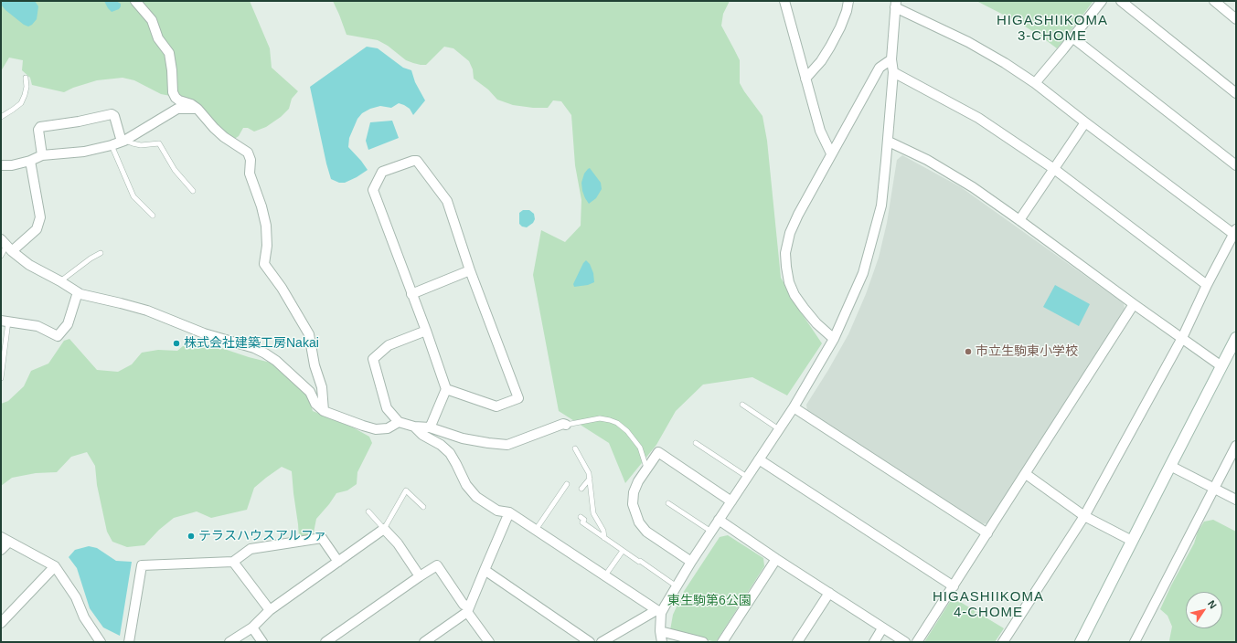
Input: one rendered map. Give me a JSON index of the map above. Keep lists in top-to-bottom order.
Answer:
{
  "districts": ["HIGASHIIKOMA 3-CHOME", "HIGASHIIKOMA 4-CHOME"],
  "parks": ["東生駒第6公園"],
  "places": ["株式会社建築工房Nakai", "市立生駒東小学校", "テラスハウスアルファ"],
  "north": "top right"
}
